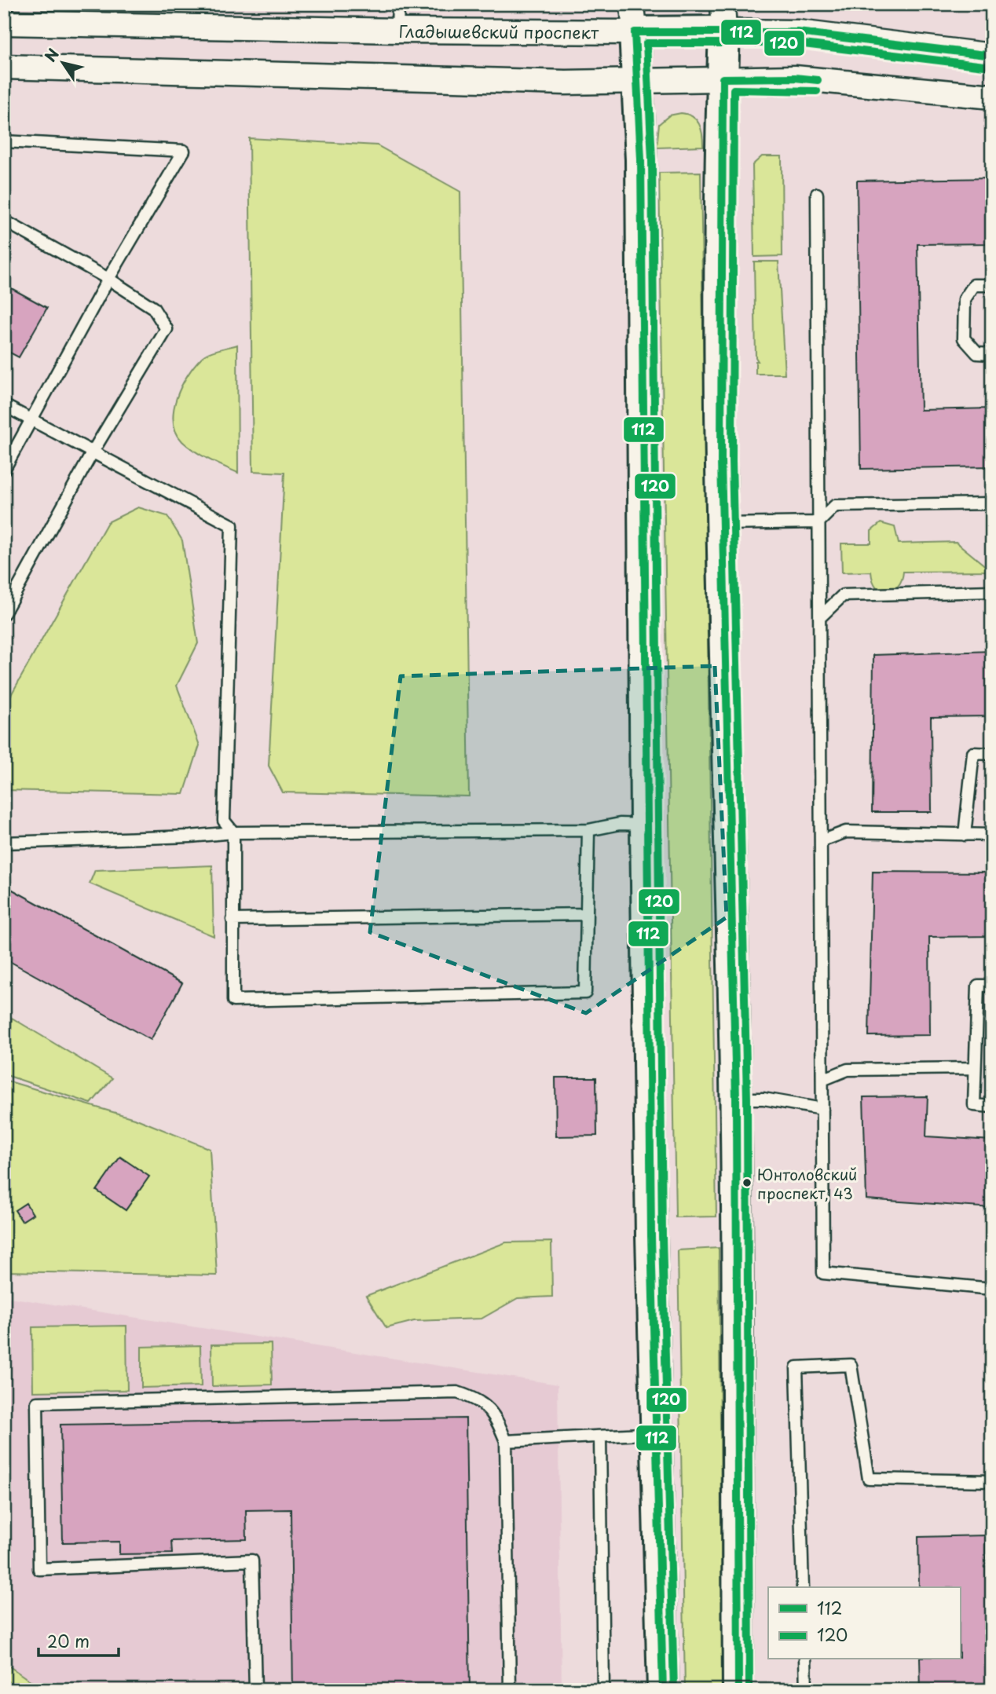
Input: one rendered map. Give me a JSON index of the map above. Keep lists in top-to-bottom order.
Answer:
{
  "streets": {
    "street": ["Гладышевский проспект"]
  },
  "places": ["Юнтоловский проспект, 43"],
  "lines": ["transit line 112", "transit line 120"],
  "legend": ["112", "120"],
  "scale_bar": "20 m",
  "north": "top left"
}
